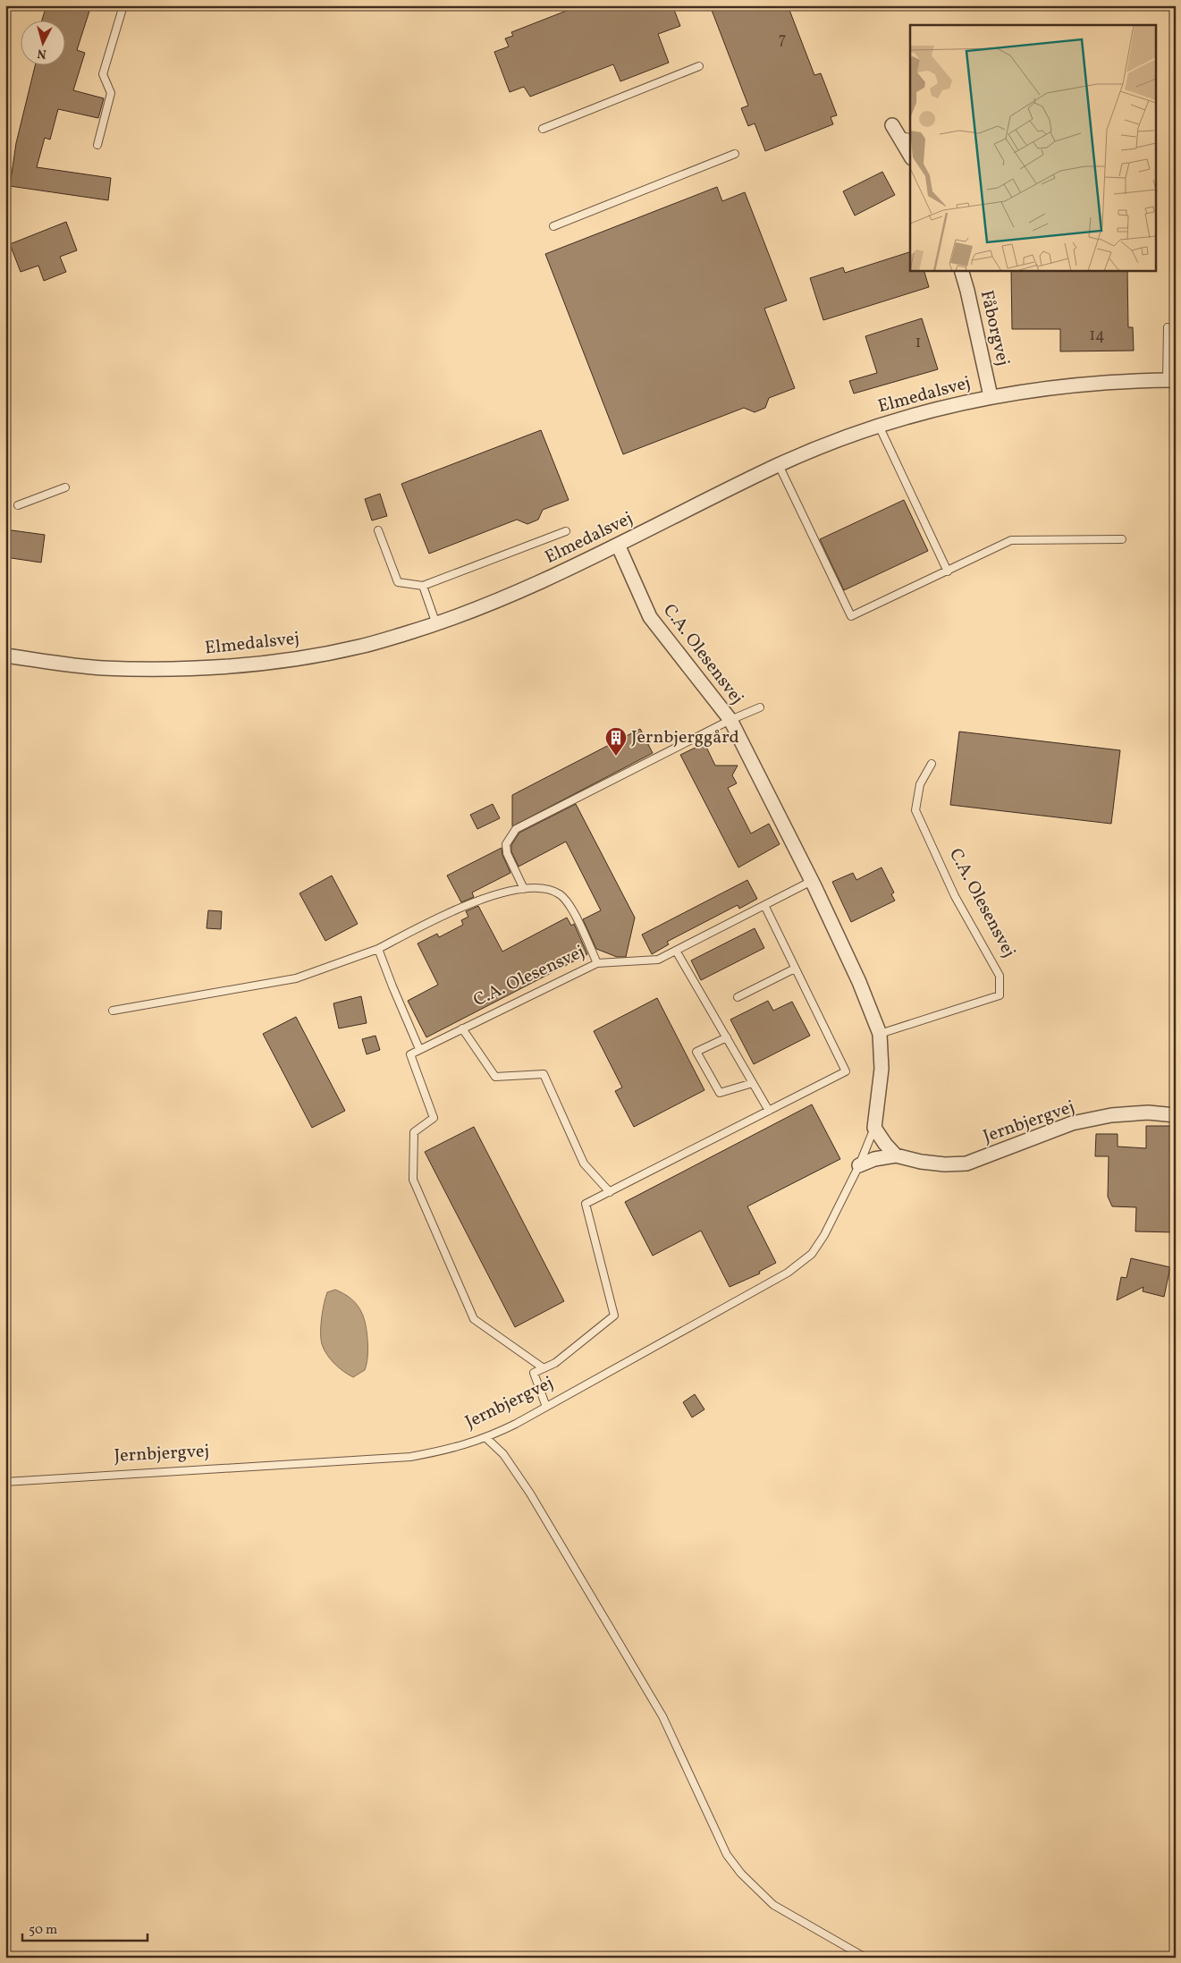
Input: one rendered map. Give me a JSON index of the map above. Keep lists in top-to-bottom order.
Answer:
{
  "streets": {
    "street": [
      "Fåborgvej",
      "Elmedalsvej",
      "C.A. Olesensvej",
      "Jernbjergvej"
    ]
  },
  "crossings": [
    ["Fåborgvej", "Elmedalsvej"],
    ["Elmedalsvej", "C.A. Olesensvej"],
    ["C.A. Olesensvej", "Jernbjergvej"]
  ],
  "places": {
    "building": ["Jernbjerggård"]
  },
  "house_numbers": ["7", "14", "1"],
  "scale_bar": "50 m",
  "north": "bottom"
}
